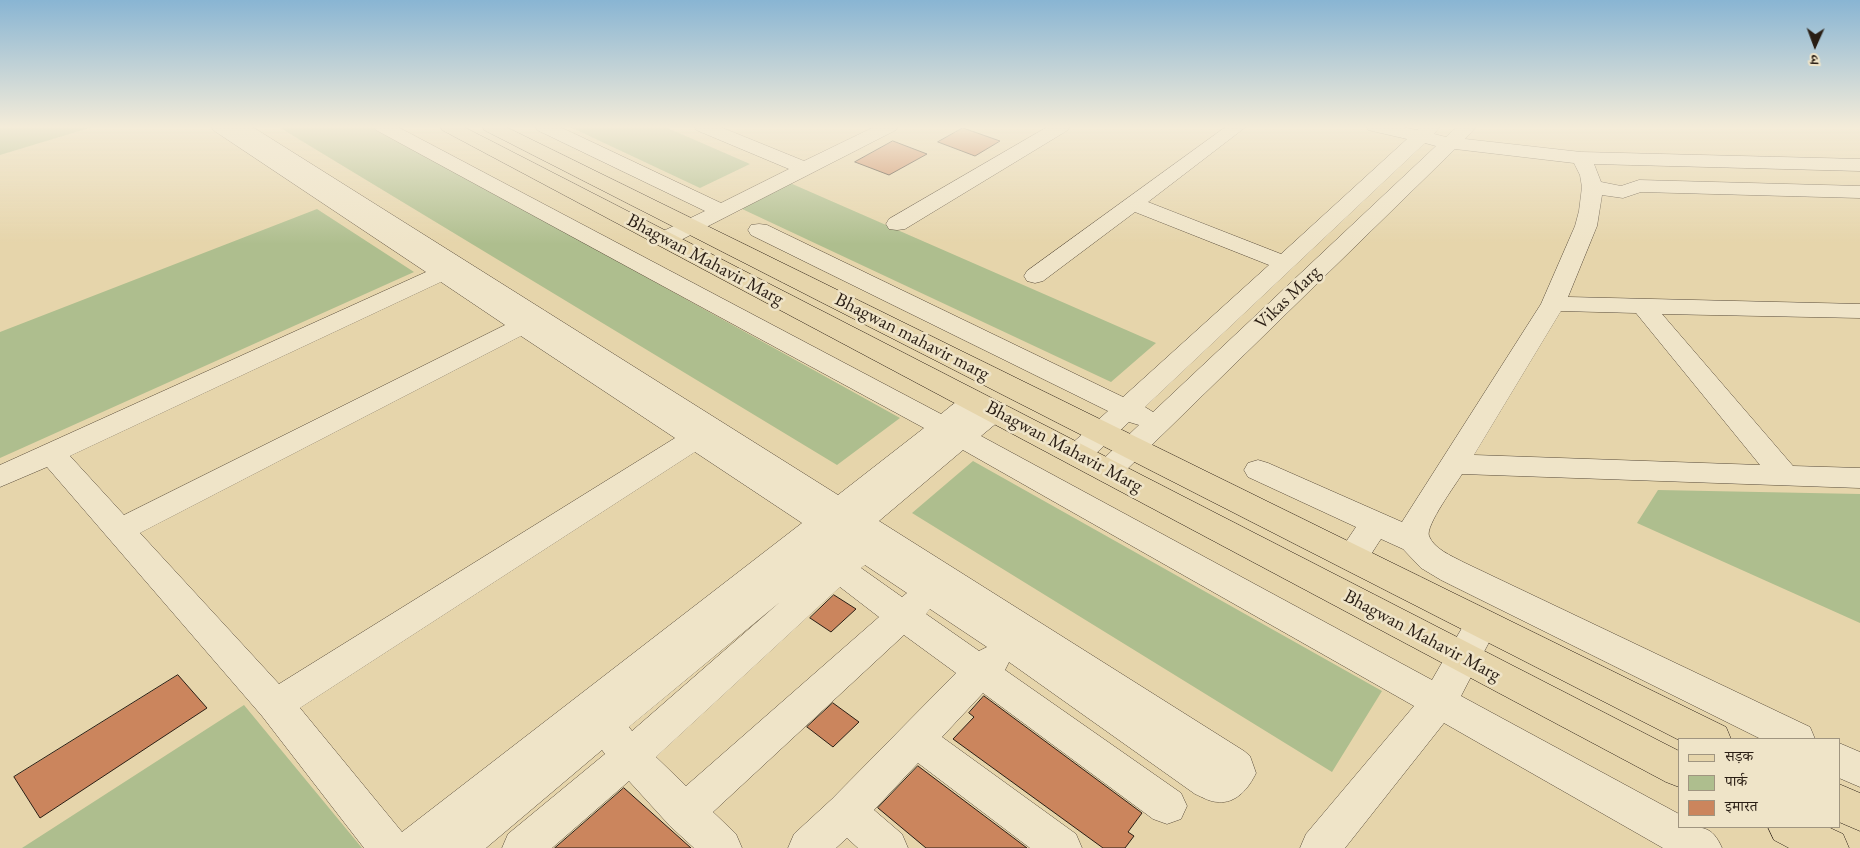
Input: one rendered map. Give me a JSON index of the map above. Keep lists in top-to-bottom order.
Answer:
{
  "streets": {
    "main road": ["Bhagwan Mahavir Marg", "Bhagwan mahavir marg"],
    "street": ["Vikas Marg"]
  },
  "crossings": [
    ["Bhagwan Mahavir Marg", "Vikas Marg"],
    ["Bhagwan Mahavir Marg", "Bhagwan mahavir marg"],
    ["Vikas Marg", "Bhagwan mahavir marg"]
  ],
  "legend": ["सड़क", "पार्क", "इमारत"],
  "north": "bottom"
}
